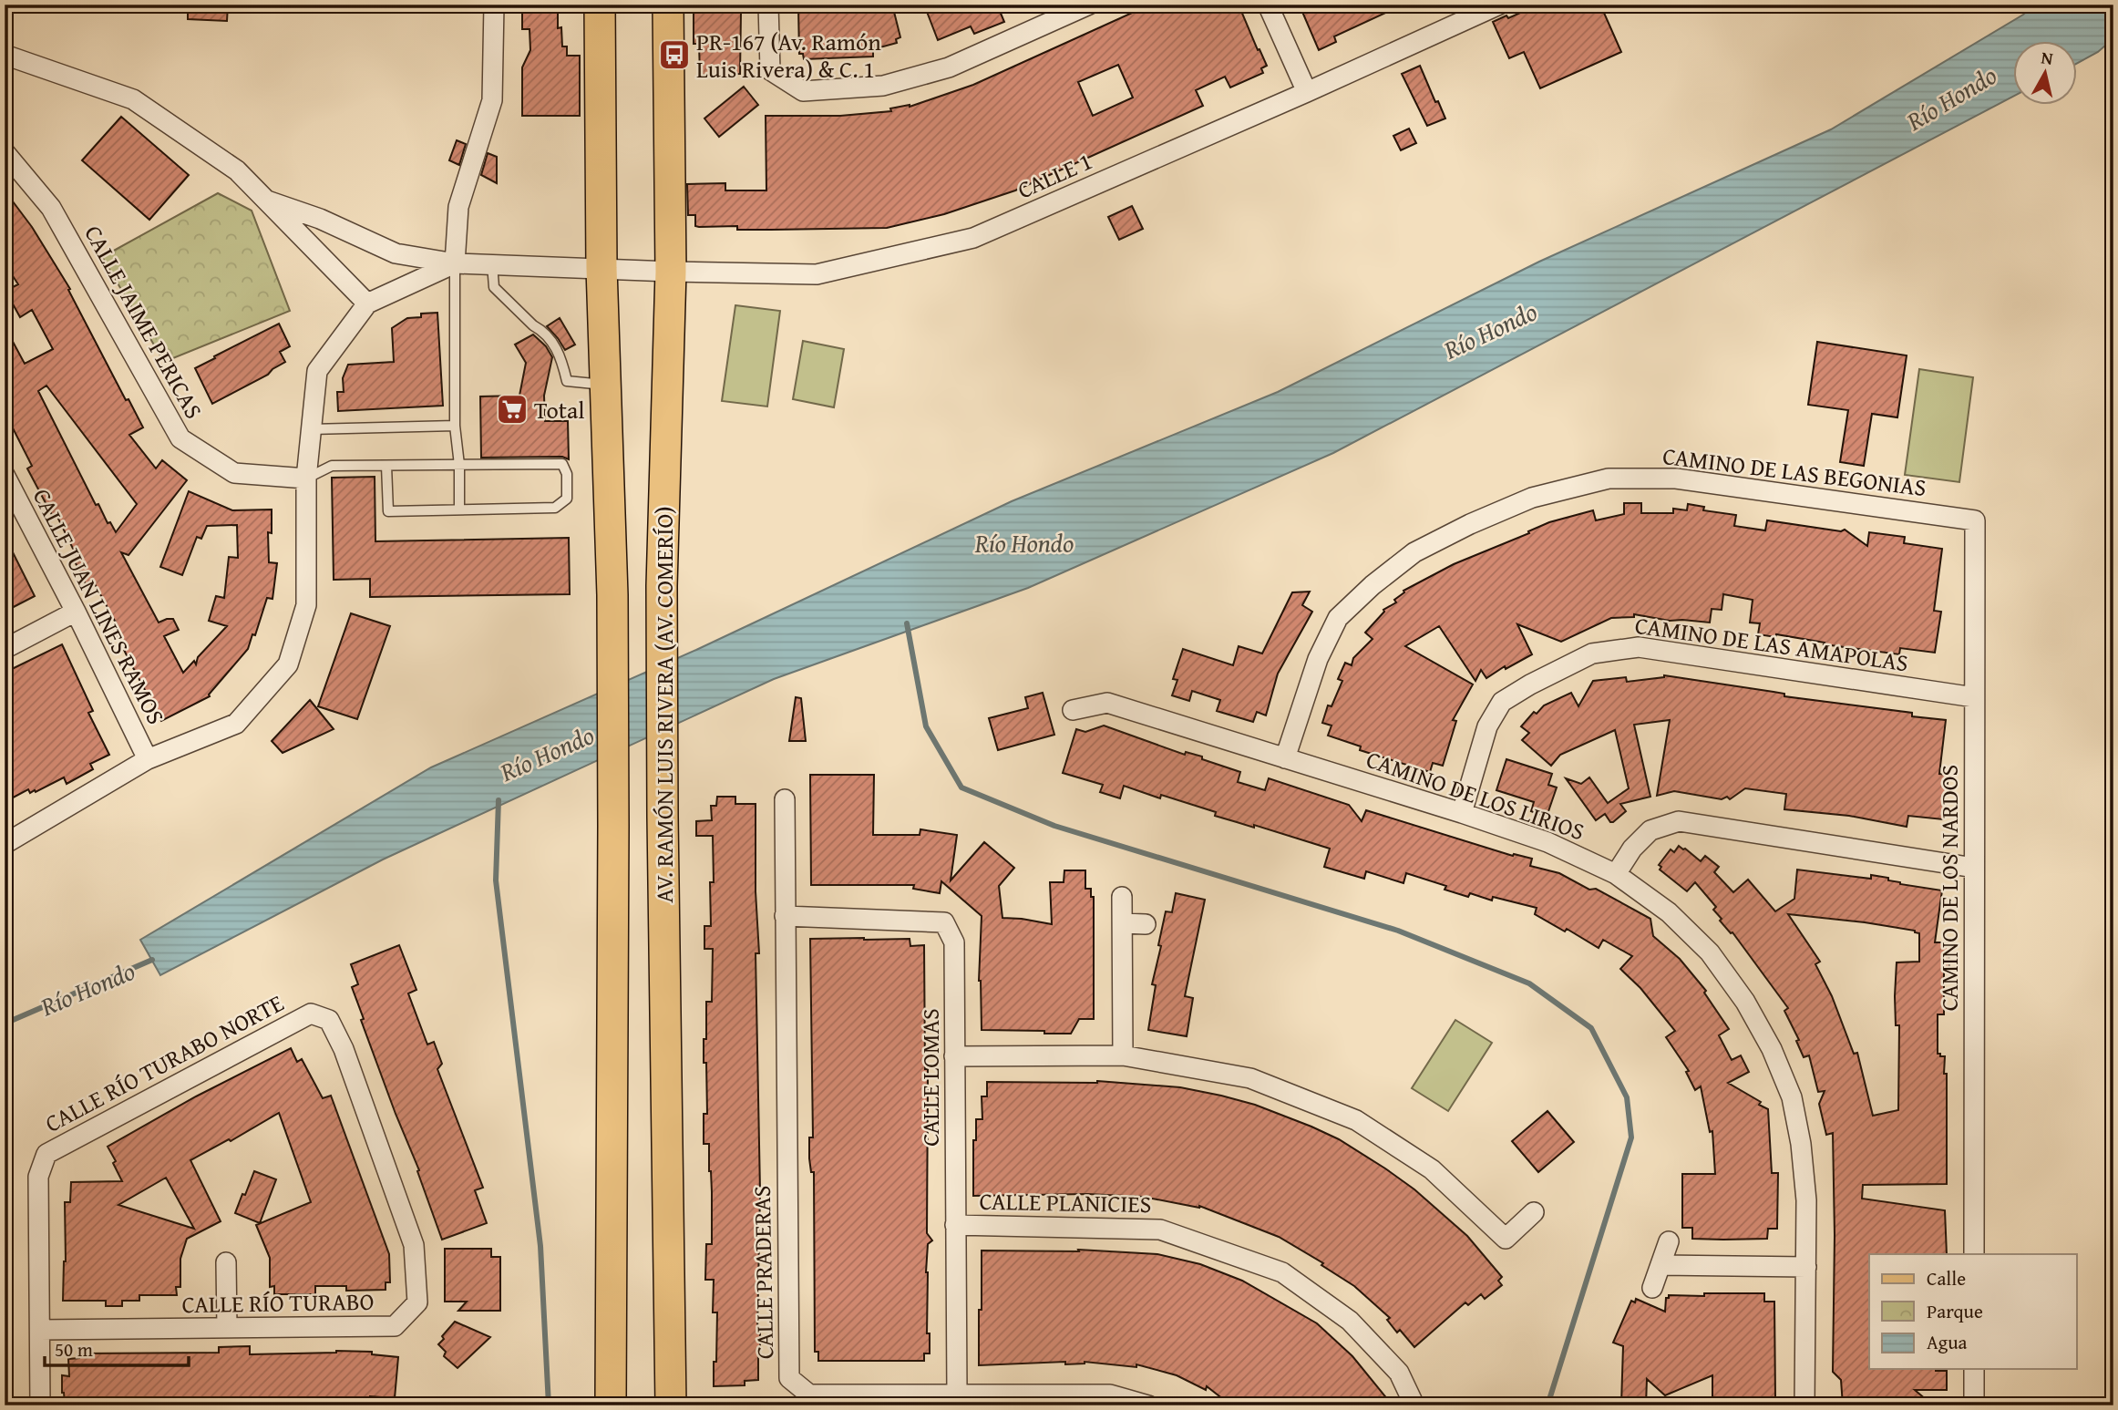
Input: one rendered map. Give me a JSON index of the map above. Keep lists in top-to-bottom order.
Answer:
{
  "streets": {
    "main road": ["AV. RAMÓN LUIS RIVERA (AV. COMERÍO)"],
    "street": [
      "CALLE 1",
      "CALLE JAIME PERICAS",
      "CAMINO DE LAS BEGONIAS",
      "CALLE JUAN LINES RAMOS",
      "CAMINO DE LAS AMAPOLAS",
      "CAMINO DE LOS LIRIOS",
      "CAMINO DE LOS NARDOS",
      "CALLE RÍO TURABO NORTE",
      "CALLE LOMAS",
      "CALLE PLANICIES",
      "CALLE PRADERAS",
      "CALLE RÍO TURABO"
    ]
  },
  "crossings": [
    ["CALLE 1", "AV. RAMÓN LUIS RIVERA (AV. COMERÍO)"],
    ["CAMINO DE LAS BEGONIAS", "CAMINO DE LOS LIRIOS"],
    ["CAMINO DE LAS BEGONIAS", "CAMINO DE LOS NARDOS"],
    ["CAMINO DE LAS AMAPOLAS", "CAMINO DE LOS LIRIOS"],
    ["CAMINO DE LAS AMAPOLAS", "CAMINO DE LOS NARDOS"],
    ["CALLE RÍO TURABO NORTE", "CALLE RÍO TURABO"],
    ["CALLE LOMAS", "CALLE PLANICIES"],
    ["CALLE LOMAS", "CALLE PRADERAS"]
  ],
  "water": ["Río Hondo"],
  "places": {
    "bus stop": ["PR-167 (Av. Ramón Luis Rivera) & C. 1"],
    "supermarket": ["Total"]
  },
  "legend": ["Calle", "Parque", "Agua"],
  "scale_bar": "50 m",
  "north": "top"
}
